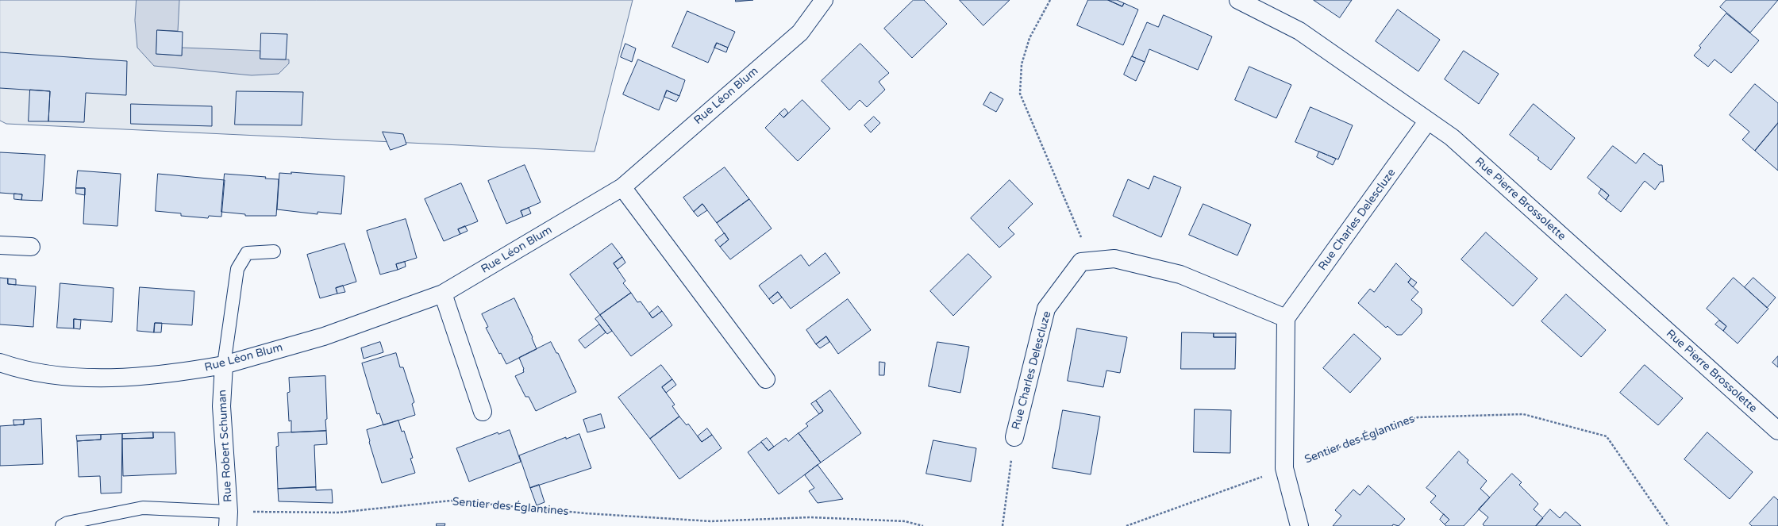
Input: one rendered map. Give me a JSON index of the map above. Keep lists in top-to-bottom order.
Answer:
{
  "streets": {
    "street": [
      "Rue Léon Blum",
      "Rue Pierre Brossolette",
      "Rue Charles Delescluze",
      "Rue Robert Schuman"
    ],
    "path": ["Sentier des Églantines"]
  },
  "crossings": [
    ["Rue Léon Blum", "Rue Robert Schuman"],
    ["Rue Pierre Brossolette", "Rue Charles Delescluze"],
    ["Sentier des Églantines", "Rue Robert Schuman"]
  ]
}
